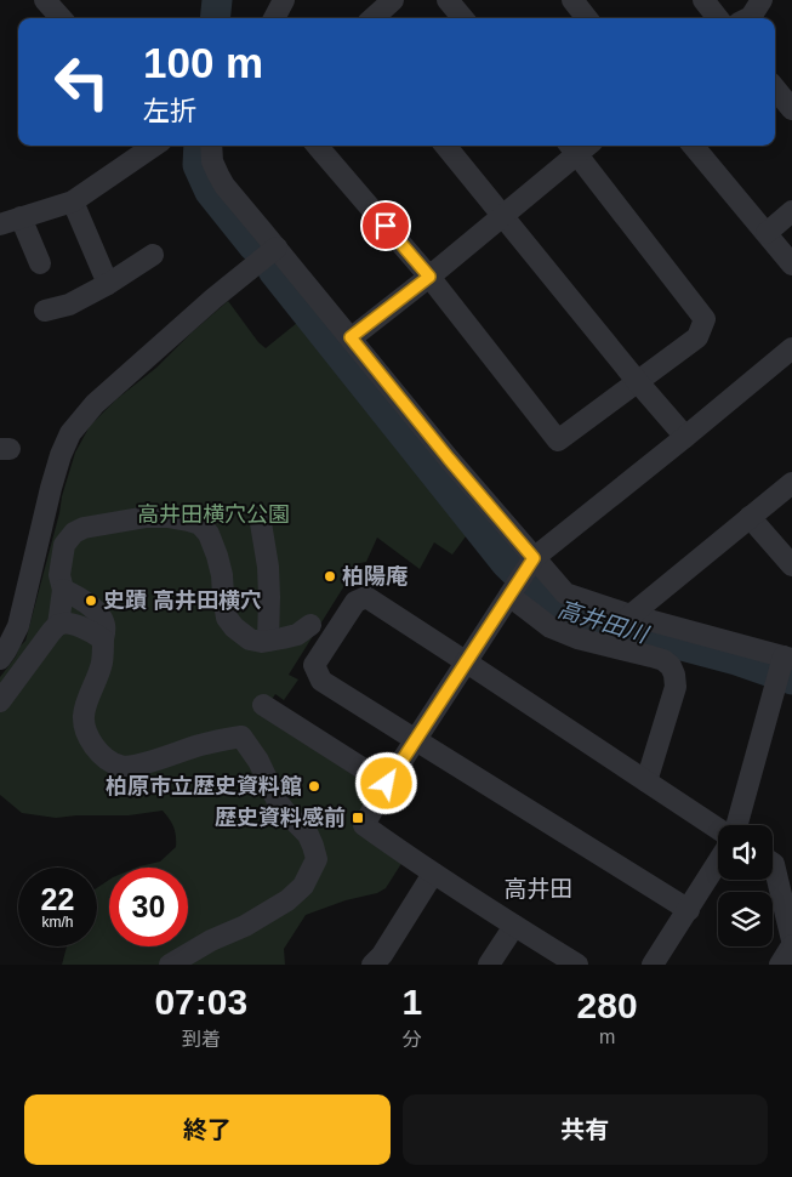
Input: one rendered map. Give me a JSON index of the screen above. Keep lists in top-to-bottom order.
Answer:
{
  "districts": ["高井田"],
  "water": ["高井田川"],
  "parks": ["高井田横穴公園"],
  "places": {
    "other": ["柏陽庵", "史蹟 高井田横穴", "柏原市立歴史資料館"],
    "transit": ["歴史資料感前"]
  },
  "page": {
    "turn": ["100 m", "左折"],
    "speed": "22 km/h",
    "limit": "30",
    "eta": [
      "07:03",
      "到着",
      "1",
      "分",
      "280",
      "m"
    ],
    "buttons": ["終了", "共有"]
  }
}
